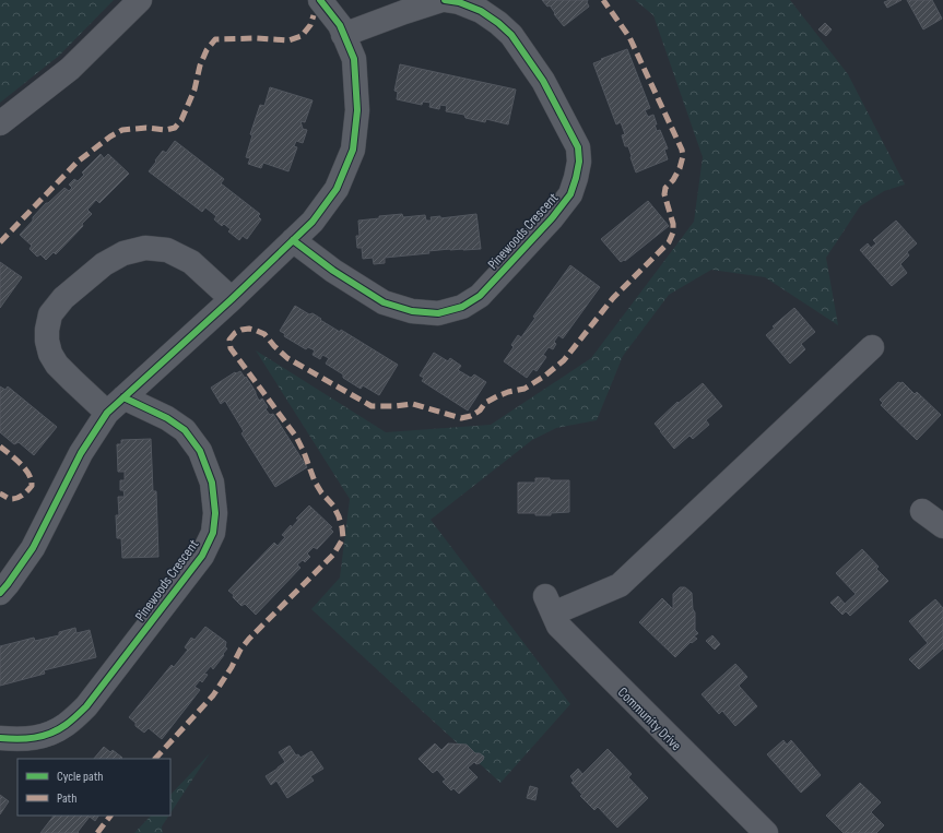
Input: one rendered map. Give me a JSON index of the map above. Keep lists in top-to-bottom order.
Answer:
{
  "streets": {
    "street": ["Pinewoods Crescent", "Community Drive"]
  },
  "legend": ["Cycle path", "Path"]
}
